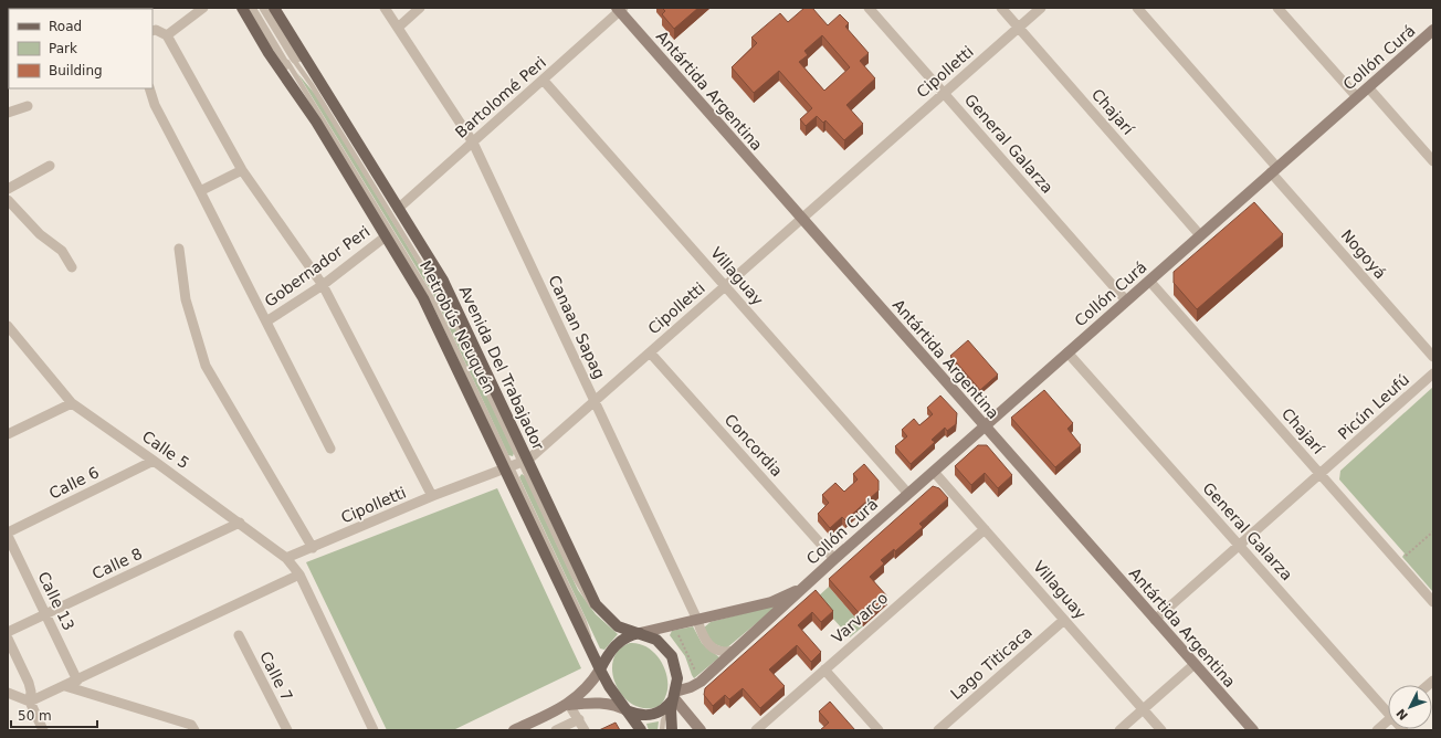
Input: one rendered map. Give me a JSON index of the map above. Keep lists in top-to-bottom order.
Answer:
{
  "streets": {
    "main road": ["Collón Curá", "Antártida Argentina", "Avenida Del Trabajador"],
    "street": [
      "Cipolletti",
      "Bartolomé Peri",
      "Chajarí",
      "General Galarza",
      "Nogoyá",
      "Gobernador Peri",
      "Villaguay",
      "Canaan Sapag",
      "Picún Leufú",
      "Concordia",
      "Calle 5",
      "Calle 6",
      "Calle 8",
      "Calle 13",
      "Varvarco",
      "Lago Titicaca",
      "Calle 7"
    ],
    "lane": ["Metrobús Neuquén"]
  },
  "crossings": [
    ["Collón Curá", "Antártida Argentina"],
    ["Collón Curá", "Chajarí"],
    ["Collón Curá", "General Galarza"],
    ["Collón Curá", "Nogoyá"],
    ["Collón Curá", "Villaguay"],
    ["Collón Curá", "Canaan Sapag"],
    ["Collón Curá", "Avenida Del Trabajador"],
    ["Collón Curá", "Concordia"],
    ["Cipolletti", "Antártida Argentina"],
    ["Cipolletti", "Chajarí"],
    ["Cipolletti", "General Galarza"],
    ["Cipolletti", "Villaguay"],
    ["Cipolletti", "Metrobús Neuquén"],
    ["Cipolletti", "Canaan Sapag"],
    ["Cipolletti", "Avenida Del Trabajador"],
    ["Cipolletti", "Concordia"],
    ["Cipolletti", "Calle 5"],
    ["Antártida Argentina", "Bartolomé Peri"],
    ["Antártida Argentina", "Picún Leufú"],
    ["Bartolomé Peri", "Villaguay"],
    ["Bartolomé Peri", "Canaan Sapag"],
    ["Bartolomé Peri", "Avenida Del Trabajador"],
    ["Chajarí", "Picún Leufú"],
    ["General Galarza", "Picún Leufú"],
    ["Gobernador Peri", "Avenida Del Trabajador"],
    ["Villaguay", "Varvarco"],
    ["Villaguay", "Lago Titicaca"],
    ["Metrobús Neuquén", "Avenida Del Trabajador"],
    ["Calle 5", "Calle 6"],
    ["Calle 5", "Calle 8"],
    ["Calle 6", "Calle 13"],
    ["Calle 8", "Calle 13"]
  ],
  "legend": ["Road", "Park", "Building"],
  "scale_bar": "50 m",
  "north": "bottom left"
}
